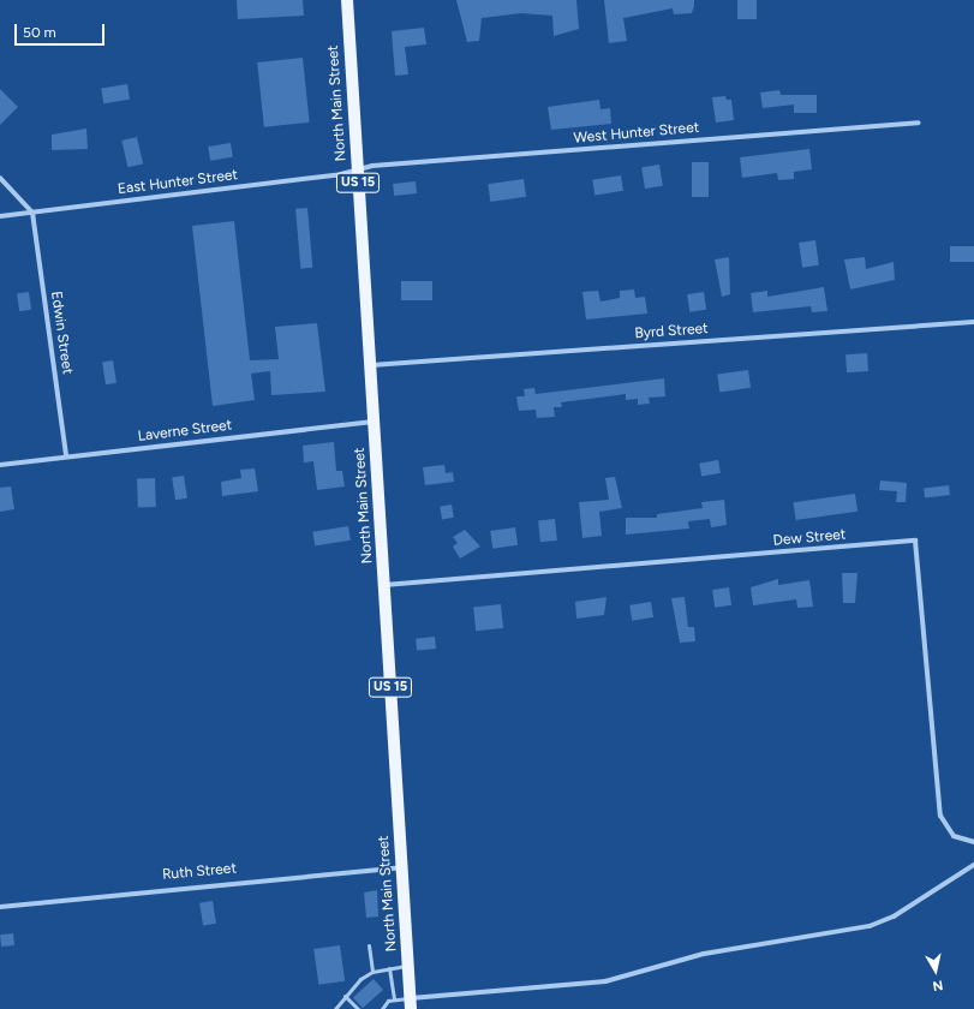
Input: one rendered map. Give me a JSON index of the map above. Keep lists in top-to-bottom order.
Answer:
{
  "streets": {
    "main road": ["North Main Street", "US 15"],
    "street": [
      "West Hunter Street",
      "East Hunter Street",
      "Byrd Street",
      "Edwin Street",
      "Laverne Street",
      "Dew Street",
      "Ruth Street"
    ]
  },
  "crossings": [
    ["North Main Street", "West Hunter Street"],
    ["North Main Street", "East Hunter Street"],
    ["North Main Street", "Byrd Street"],
    ["North Main Street", "Laverne Street"],
    ["North Main Street", "Dew Street"],
    ["North Main Street", "Ruth Street"],
    ["West Hunter Street", "East Hunter Street"],
    ["East Hunter Street", "Edwin Street"],
    ["Edwin Street", "Laverne Street"]
  ],
  "scale_bar": "50 m",
  "north": "bottom"
}
